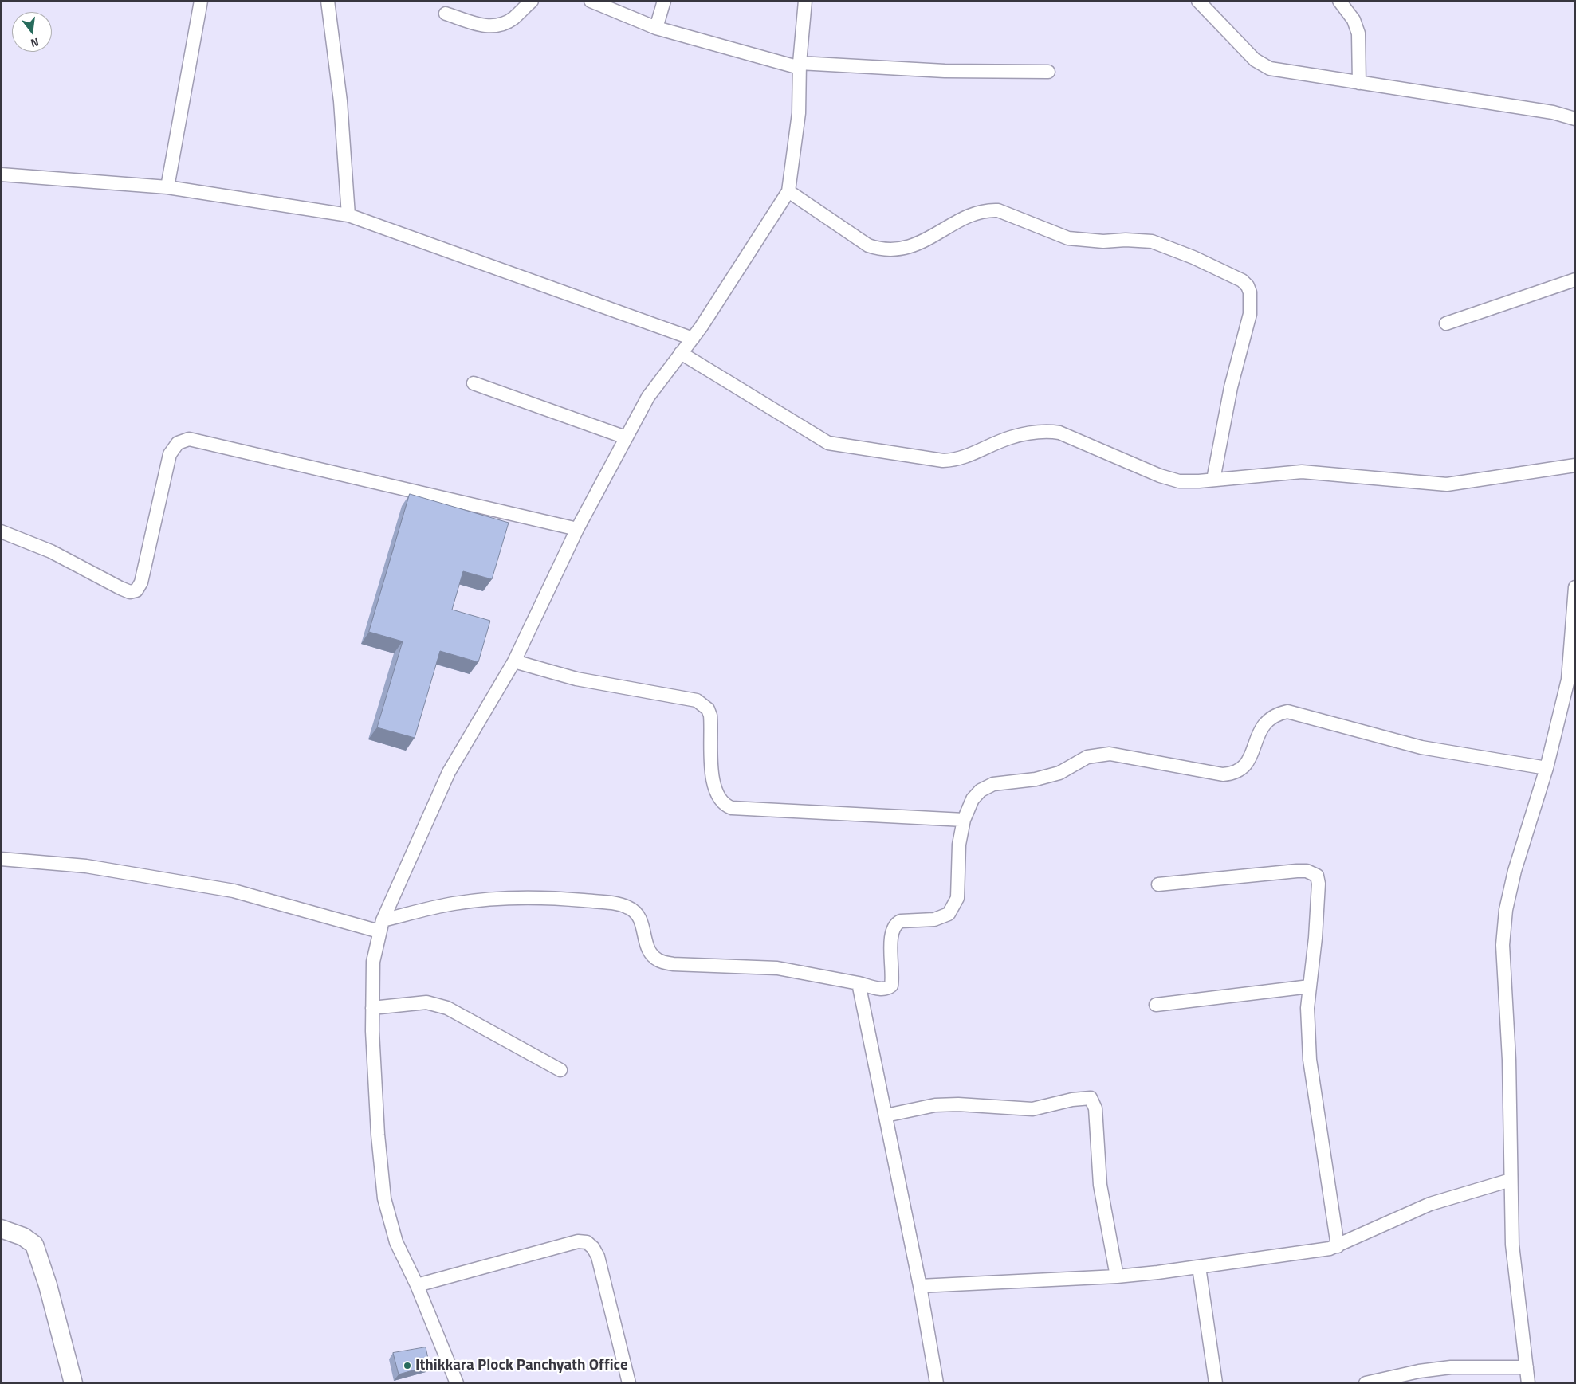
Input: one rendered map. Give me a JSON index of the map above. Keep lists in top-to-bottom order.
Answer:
{
  "places": ["Ithikkara Plock Panchyath Office"],
  "north": "bottom"
}
